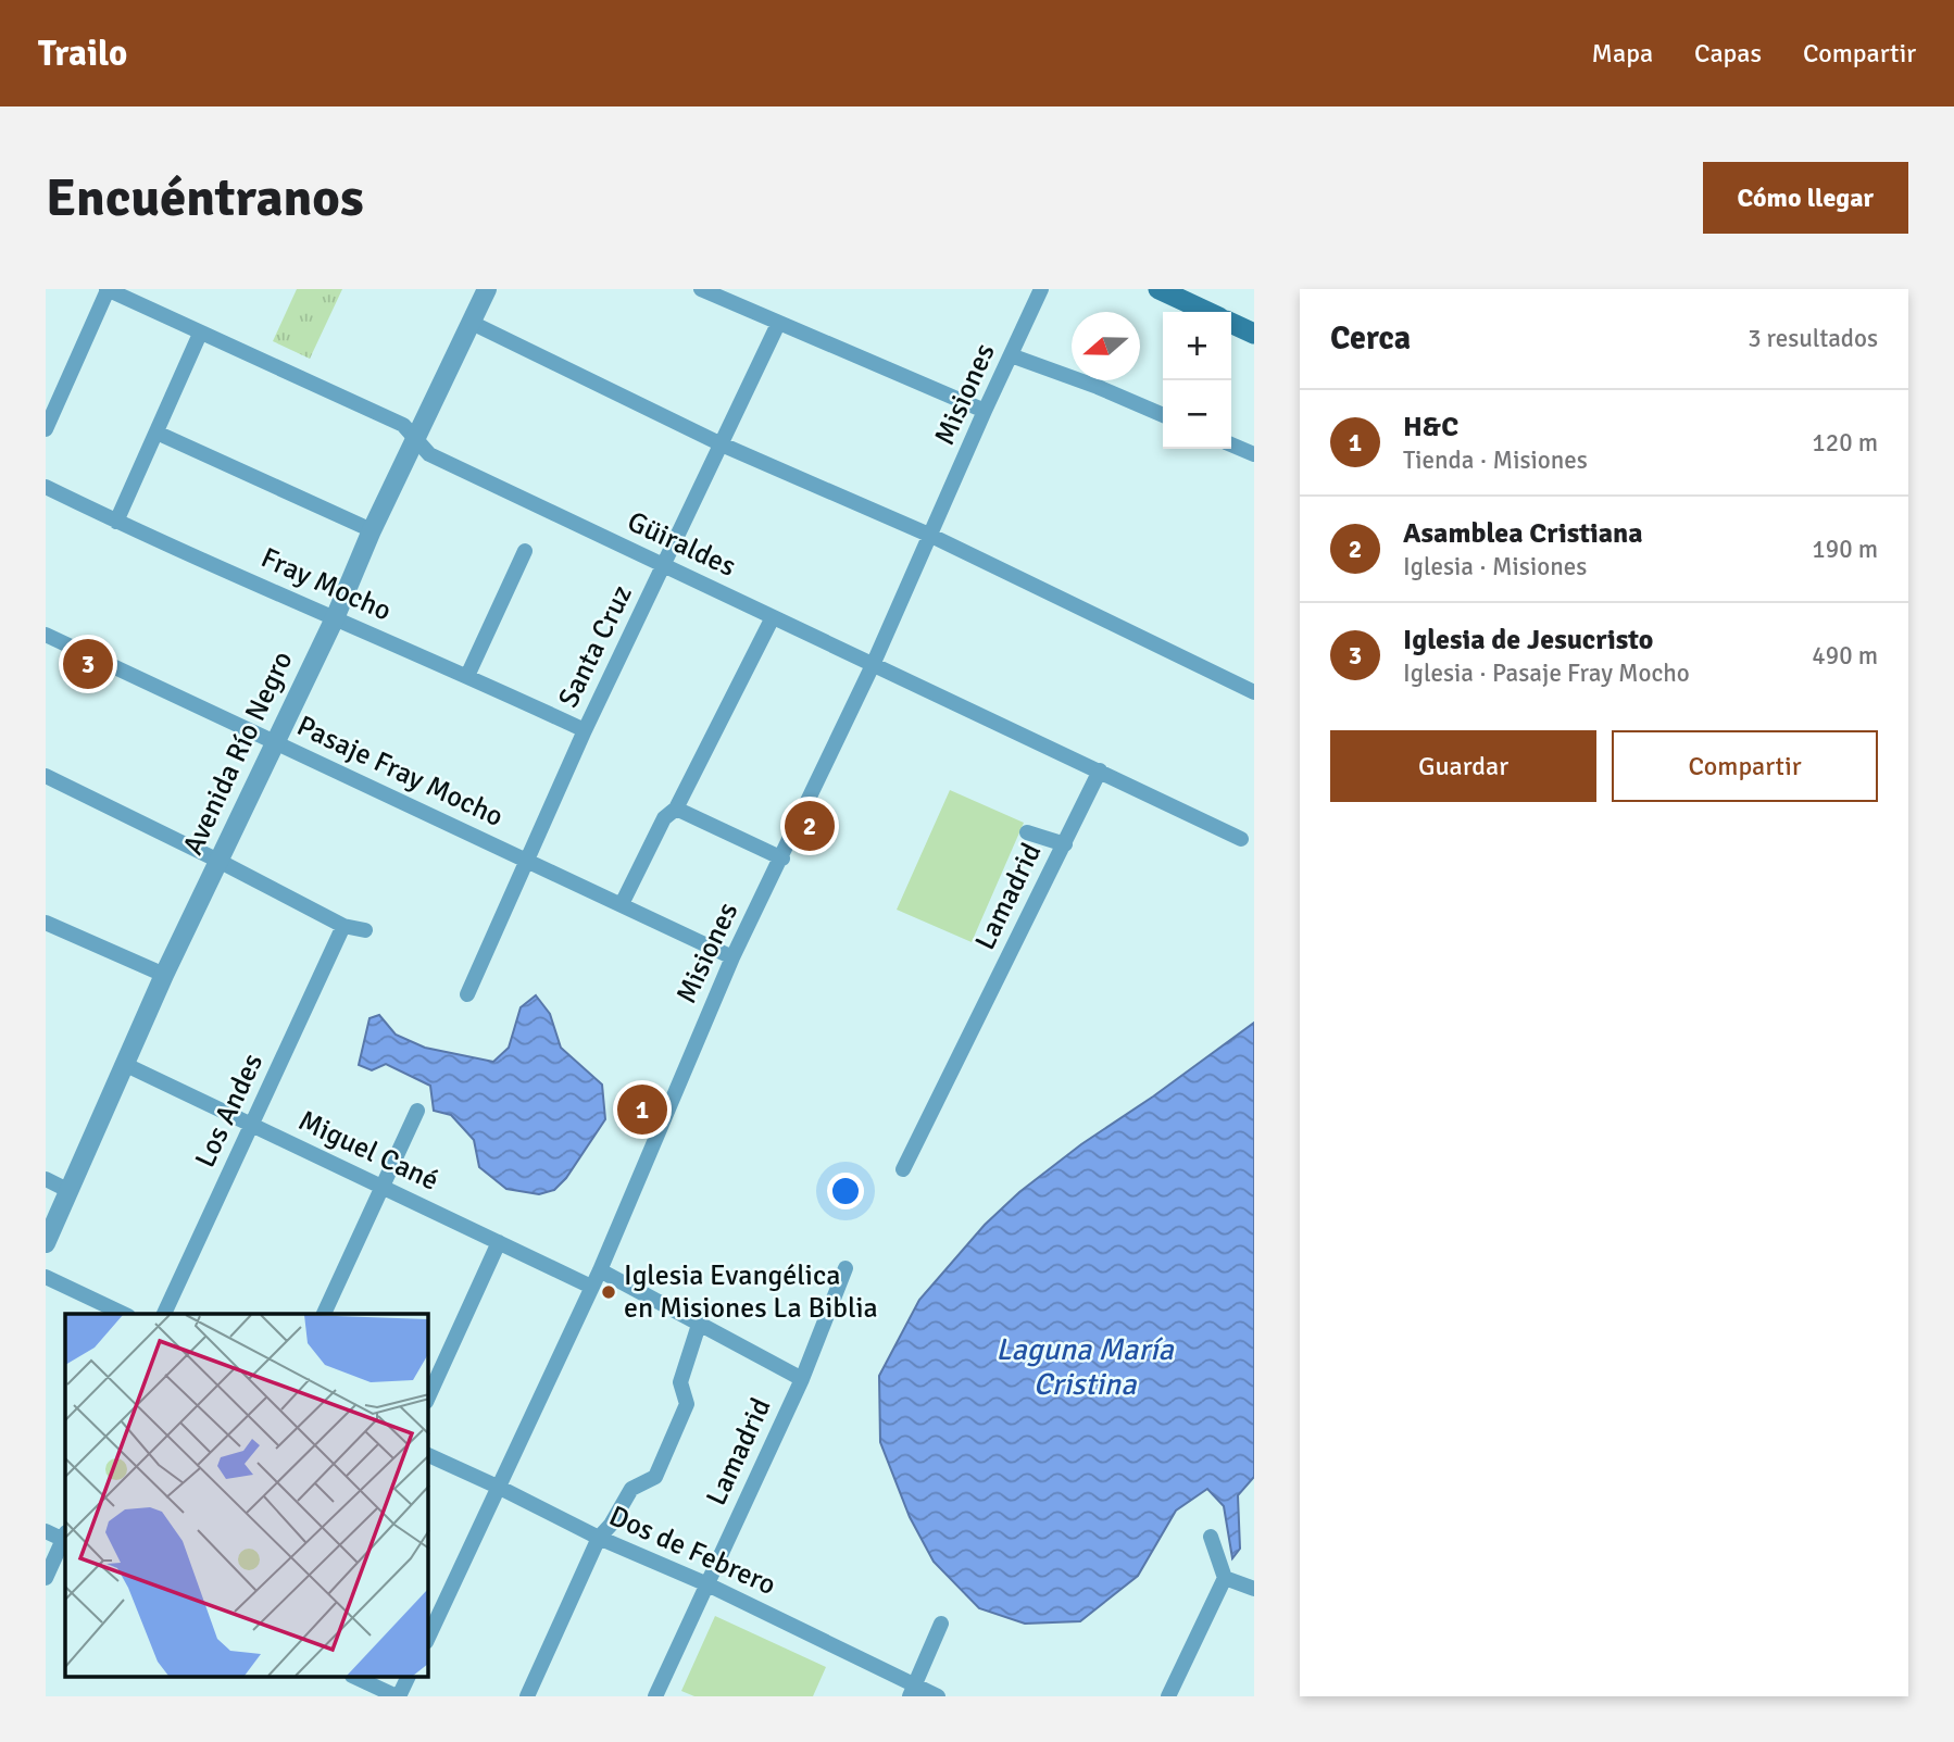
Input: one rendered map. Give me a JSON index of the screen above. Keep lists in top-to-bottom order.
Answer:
{
  "streets": {
    "street": [
      "Misiones",
      "Güiraldes",
      "Fray Mocho",
      "Santa Cruz",
      "Avenida Río Negro",
      "Pasaje Fray Mocho",
      "Lamadrid",
      "Los Andes",
      "Miguel Cané",
      "Dos de Febrero"
    ]
  },
  "crossings": [
    ["Misiones", "Güiraldes"],
    ["Misiones", "Pasaje Fray Mocho"],
    ["Misiones", "Miguel Cané"],
    ["Misiones", "Dos de Febrero"],
    ["Güiraldes", "Santa Cruz"],
    ["Güiraldes", "Avenida Río Negro"],
    ["Güiraldes", "Lamadrid"],
    ["Fray Mocho", "Santa Cruz"],
    ["Fray Mocho", "Avenida Río Negro"],
    ["Santa Cruz", "Pasaje Fray Mocho"],
    ["Avenida Río Negro", "Pasaje Fray Mocho"],
    ["Avenida Río Negro", "Miguel Cané"],
    ["Lamadrid", "Dos de Febrero"],
    ["Los Andes", "Miguel Cané"]
  ],
  "water": ["Laguna María Cristina"],
  "places": ["Iglesia Evangélica en Misiones La Biblia"],
  "north": "left",
  "page": {
    "header": "Trailo",
    "nav": ["Mapa", "Capas", "Compartir"],
    "buttons": [
      "Cómo llegar",
      ["Guardar", "Compartir"]
    ],
    "title": "Encuéntranos",
    "heading": ["Cerca", "3 resultados"],
    "map_buttons": ["+", "−"],
    "list": [
      {
        "mark": "1",
        "name": "H&C",
        "note": "Tienda · Misiones",
        "value": "120 m"
      },
      {
        "mark": "2",
        "name": "Asamblea Cristiana",
        "note": "Iglesia · Misiones",
        "value": "190 m"
      },
      {
        "mark": "3",
        "name": "Iglesia de Jesucristo",
        "note": "Iglesia · Pasaje Fray Mocho",
        "value": "490 m"
      }
    ],
    "pins": ["3", "2", "1"]
  }
}
